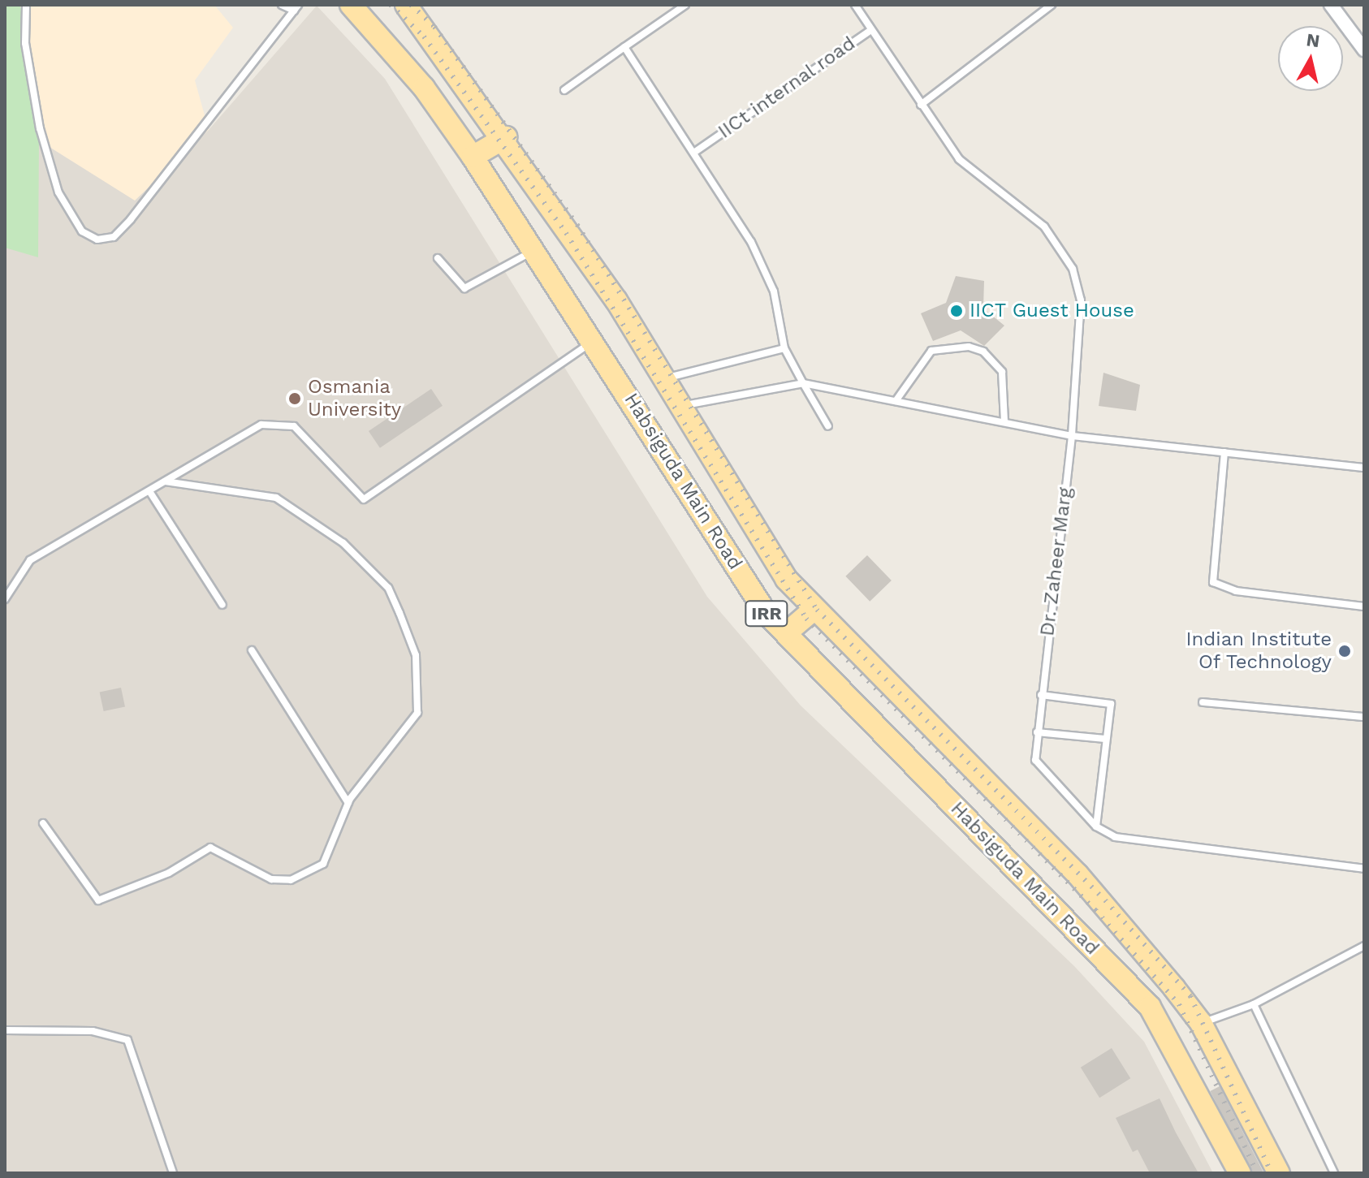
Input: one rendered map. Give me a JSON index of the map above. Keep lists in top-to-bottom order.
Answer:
{
  "streets": {
    "main road": ["Habsiguda Main Road", "IRR"],
    "lane": ["IICt internal road", "Dr. Zaheer Marg"]
  },
  "crossings": [
    ["IICt internal road", "Dr. Zaheer Marg"]
  ],
  "places": ["IICT Guest House", "Osmania University", "Indian Institute Of Technology"],
  "north": "top"
}
